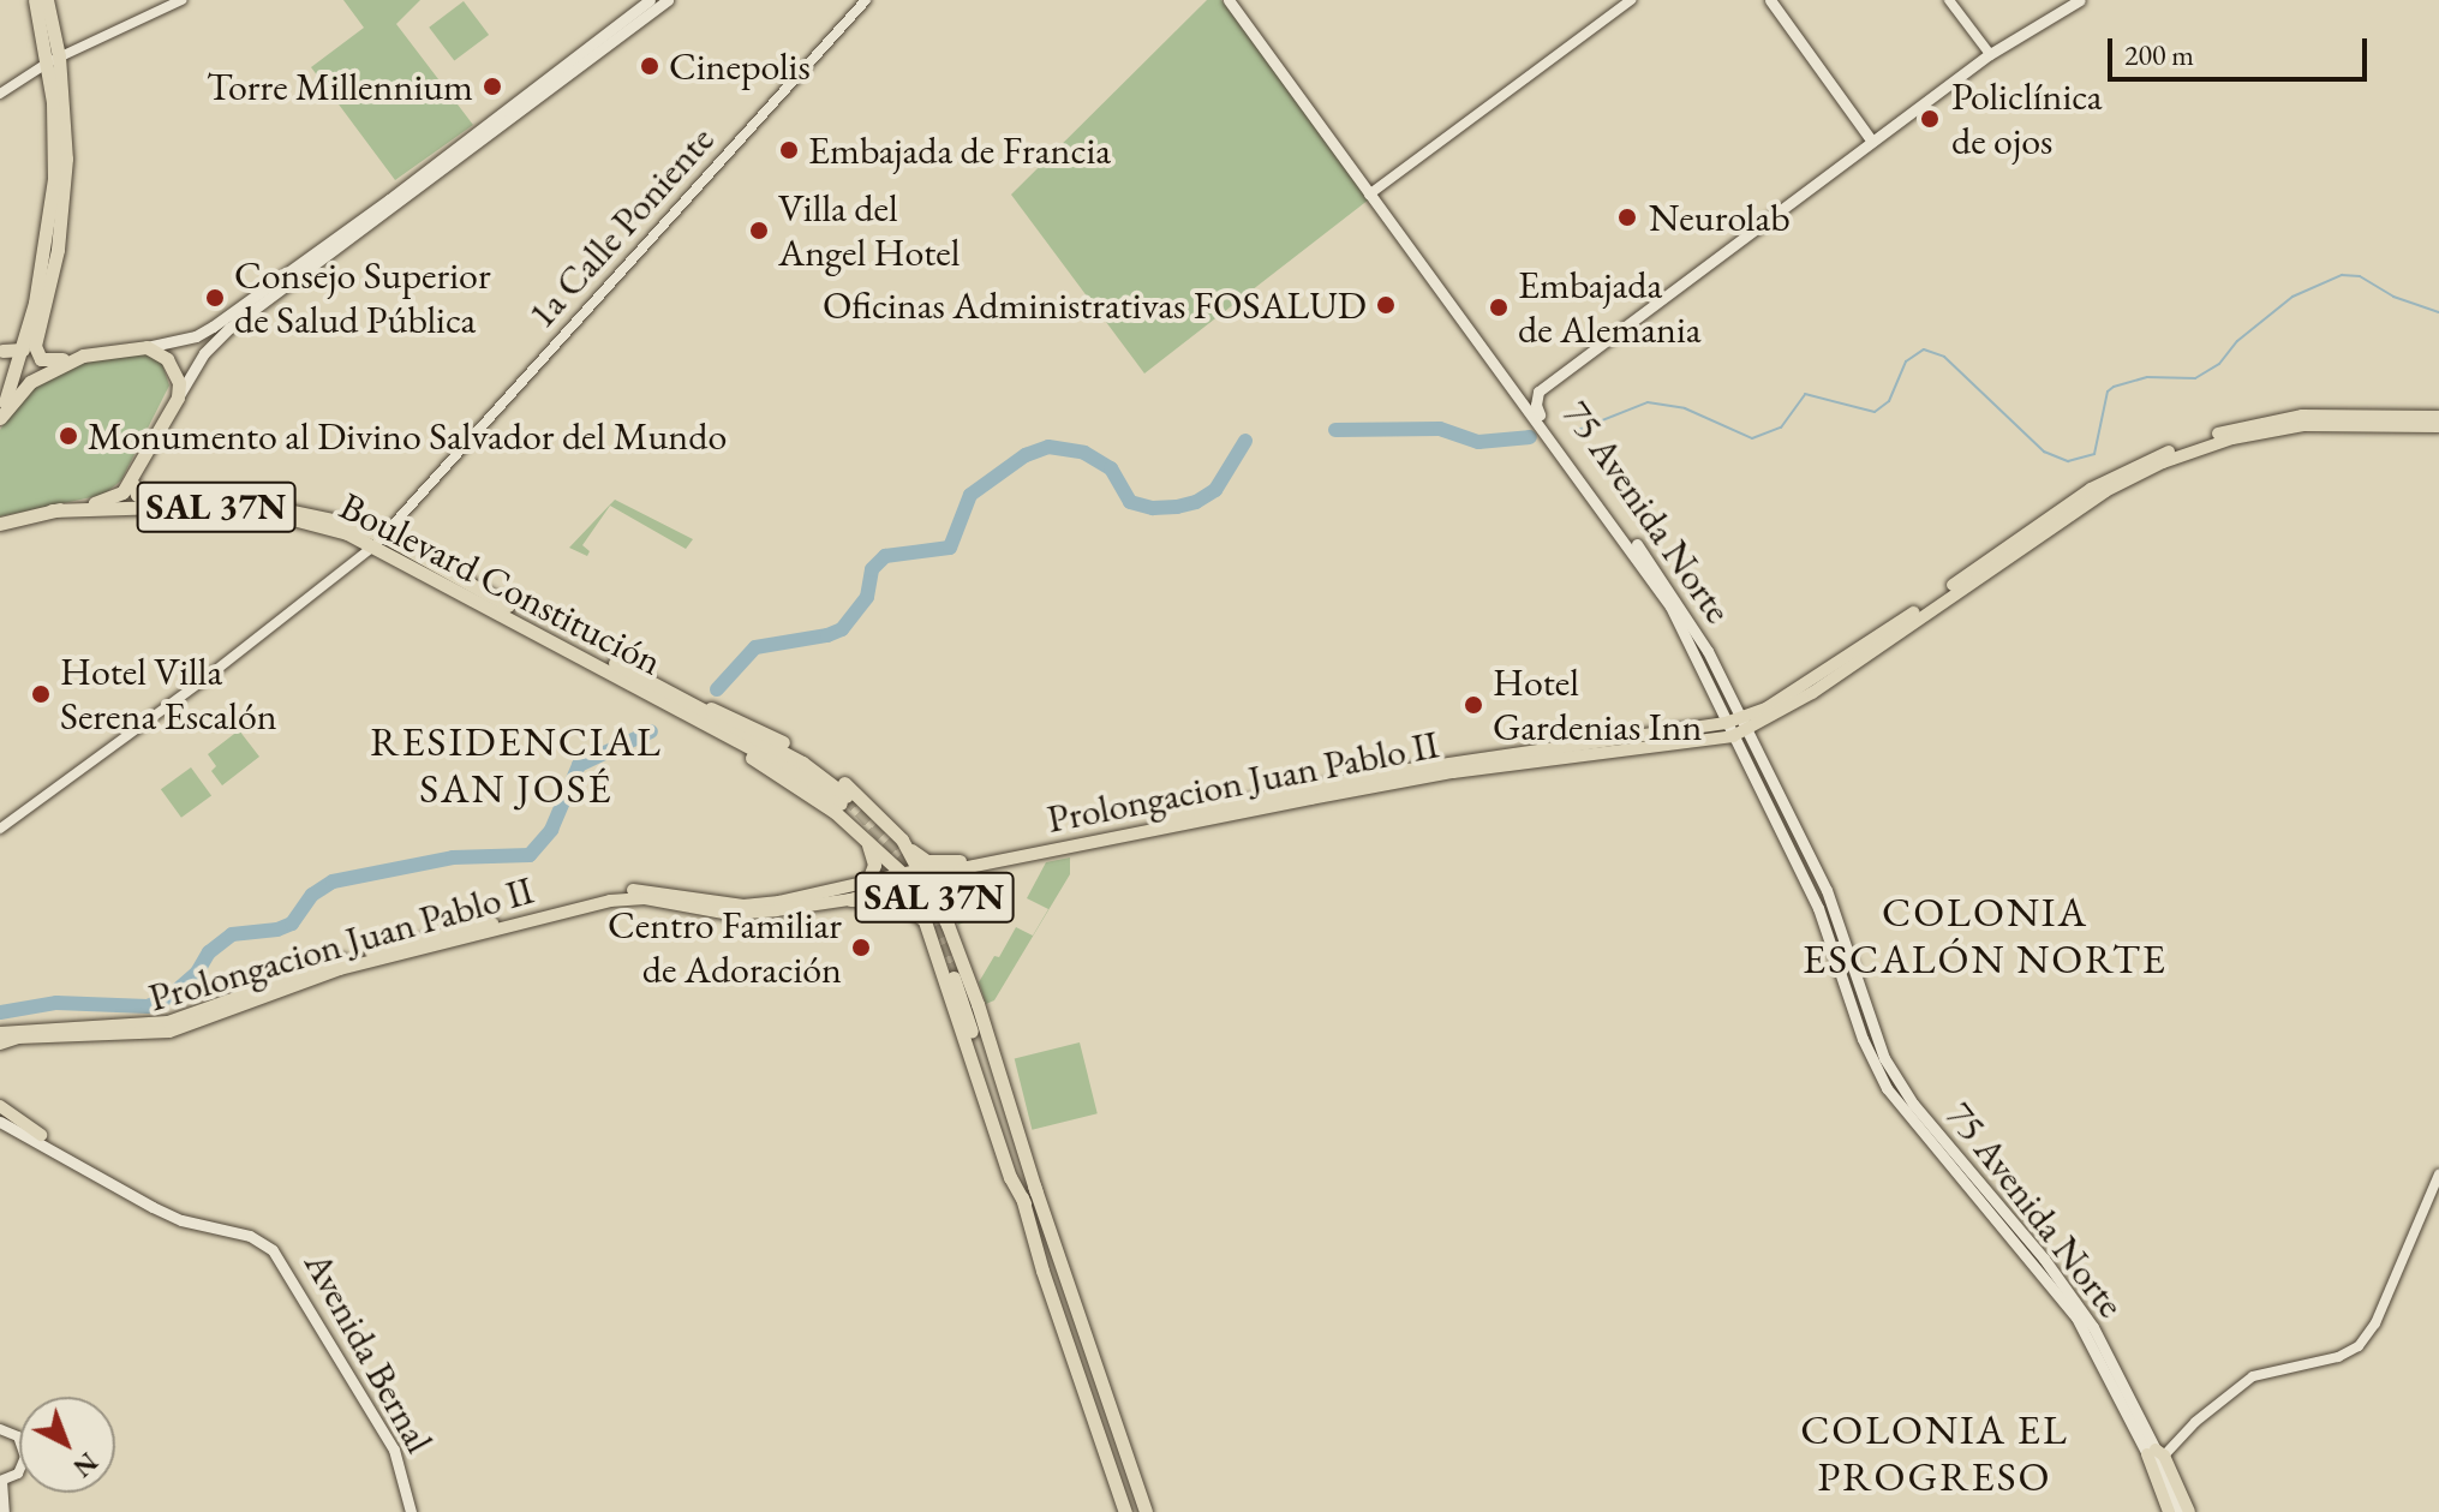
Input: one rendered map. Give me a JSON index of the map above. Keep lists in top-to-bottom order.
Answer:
{
  "streets": {
    "highway": ["SAL 37N", "Boulevard Constitución"],
    "main road": ["75 Avenida Norte", "Prolongacion Juan Pablo II", "Avenida Bernal"],
    "street": ["1a Calle Poniente"]
  },
  "crossings": [
    ["1a Calle Poniente", "Boulevard Constitución"],
    ["SAL 37N", "Boulevard Constitución"],
    ["75 Avenida Norte", "Prolongacion Juan Pablo II"],
    ["Boulevard Constitución", "Prolongacion Juan Pablo II"]
  ],
  "districts": ["RESIDENCIAL SAN JOSÉ", "COLONIA ESCALÓN NORTE", "COLONIA EL PROGRESO"],
  "places": [
    "Cinepolis",
    "Torre Millennium",
    "Policlínica de ojos",
    "Embajada de Francia",
    "Neurolab",
    "Villa del Angel Hotel",
    "Consejo Superior de Salud Pública",
    "Oficinas Administrativas FOSALUD",
    "Embajada de Alemania",
    "Monumento al Divino Salvador del Mundo",
    "Hotel Villa Serena Escalón",
    "Hotel Gardenias Inn",
    "Centro Familiar de Adoración"
  ],
  "scale_bar": "200 m",
  "north": "bottom right"
}
